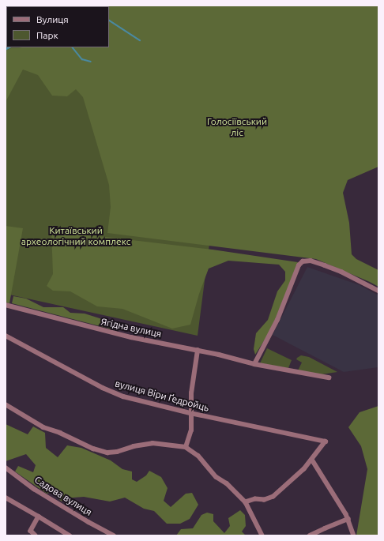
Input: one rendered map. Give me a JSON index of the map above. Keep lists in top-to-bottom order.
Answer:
{
  "streets": {
    "street": ["Ягідна вулиця", "вулиця Віри Ґедройць", "Садова вулиця"]
  },
  "parks": ["Голосіївський ліс", "Китаївський археологічний комплекс"],
  "legend": ["Вулиця", "Парк"]
}
